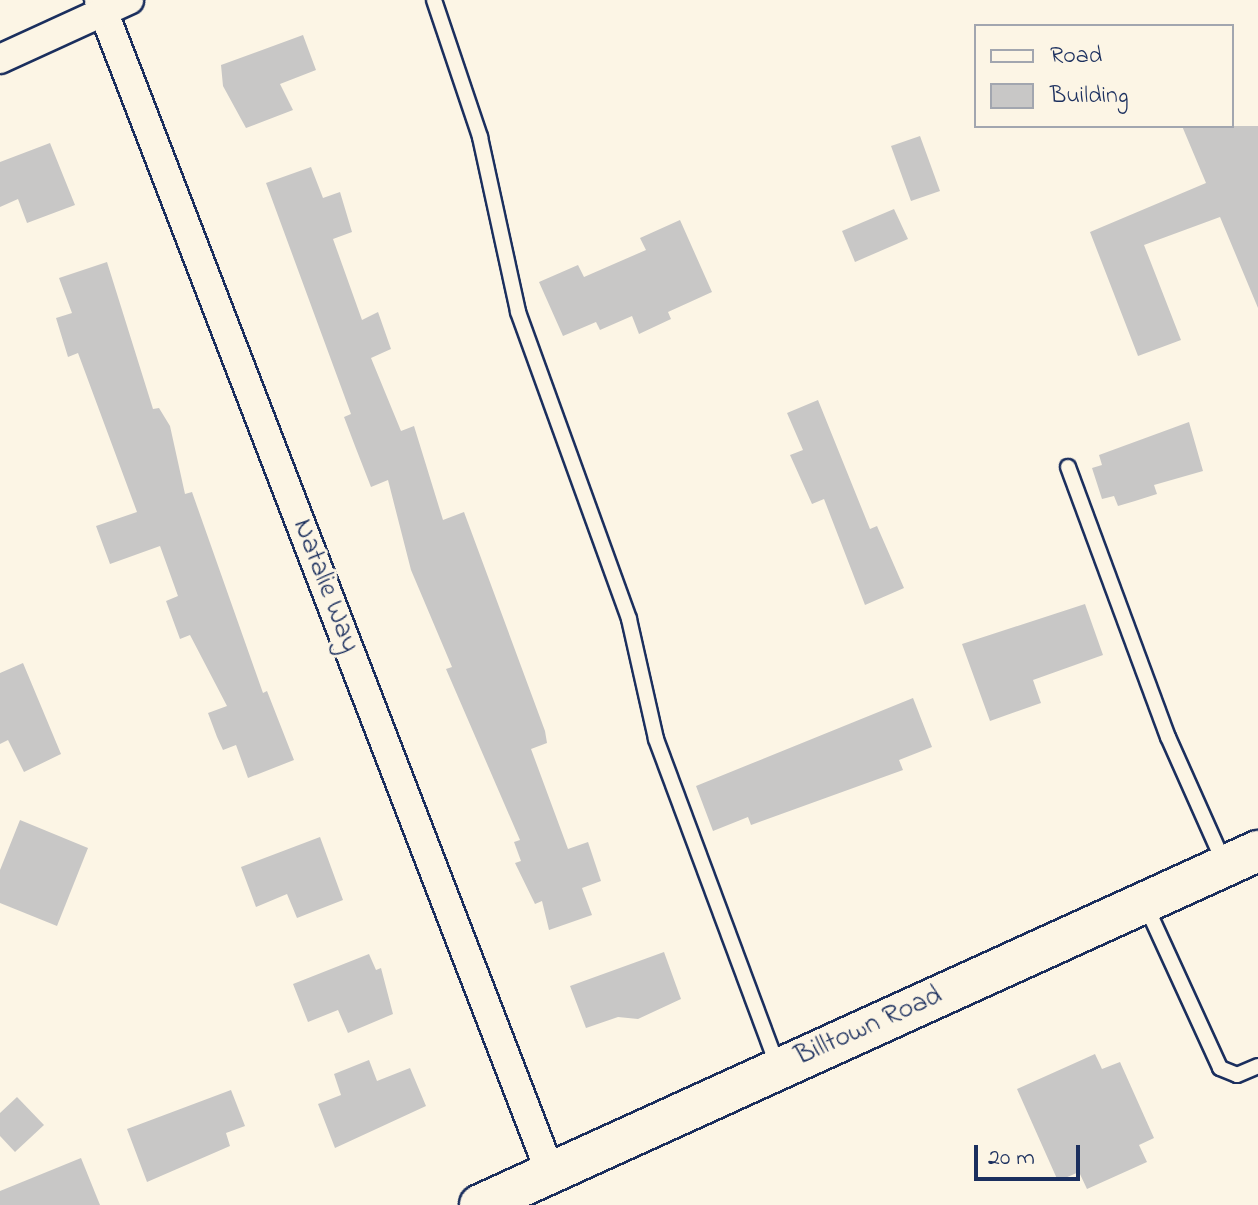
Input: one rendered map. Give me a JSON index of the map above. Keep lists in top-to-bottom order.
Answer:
{
  "streets": {
    "main road": ["Billtown Road"],
    "street": ["Natalie Way"]
  },
  "crossings": [
    ["Natalie Way", "Billtown Road"]
  ],
  "legend": ["Road", "Building"],
  "scale_bar": "20 m"
}
